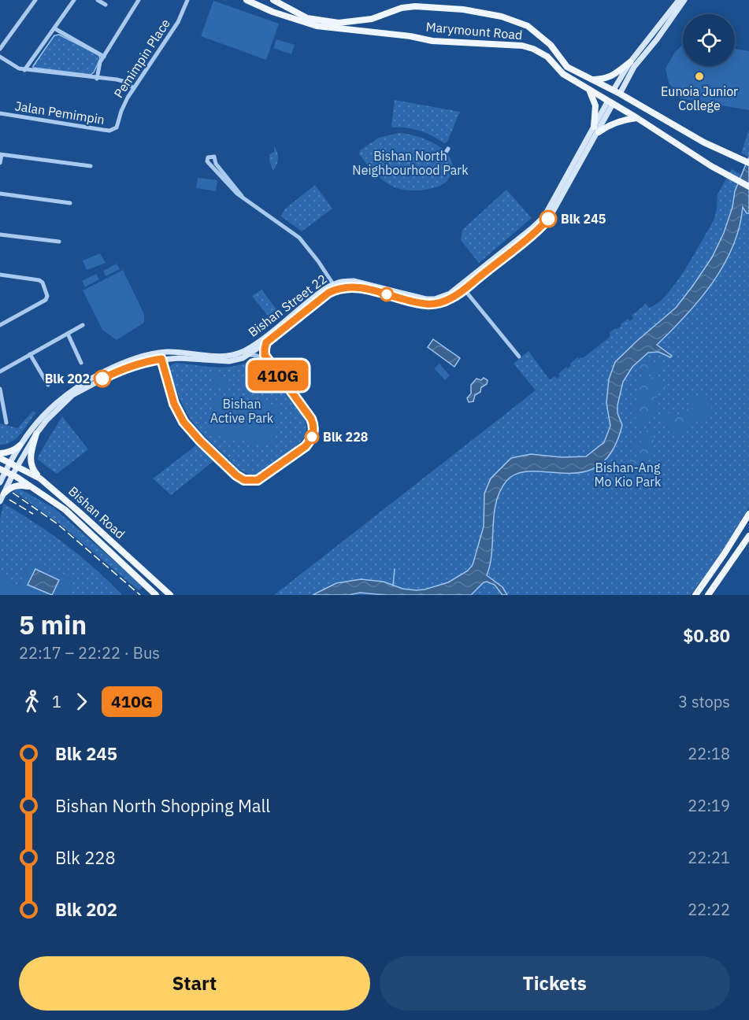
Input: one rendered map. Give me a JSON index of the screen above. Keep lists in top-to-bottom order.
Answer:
{
  "streets": {
    "main road": ["Marymount Road", "Bishan Street 22", "Bishan Road"],
    "street": ["Pemimpin Place", "Jalan Pemimpin"]
  },
  "crossings": [
    ["Marymount Road", "Bishan Street 22"],
    ["Pemimpin Place", "Jalan Pemimpin"],
    ["Bishan Street 22", "Bishan Road"]
  ],
  "parks": ["Bishan North Neighbourhood Park", "Bishan Active Park", "Bishan-Ang Mo Kio Park"],
  "places": [
    "Eunoia Junior College",
    "Blk 245",
    "Blk 202",
    "Blk 228"
  ],
  "lines": ["bus line 410G"],
  "page": {
    "on_map": "410G",
    "heading": ["5 min", "22:17 – 22:22 · Bus", "$0.80"],
    "legs": ["1", "410G", "3 stops"],
    "list": [
      {
        "name": "Blk 245",
        "value": "22:18"
      },
      {
        "name": "Bishan North Shopping Mall",
        "value": "22:19"
      },
      {
        "name": "Blk 228",
        "value": "22:21"
      },
      {
        "name": "Blk 202",
        "value": "22:22"
      }
    ],
    "buttons": ["Start", "Tickets"]
  }
}
